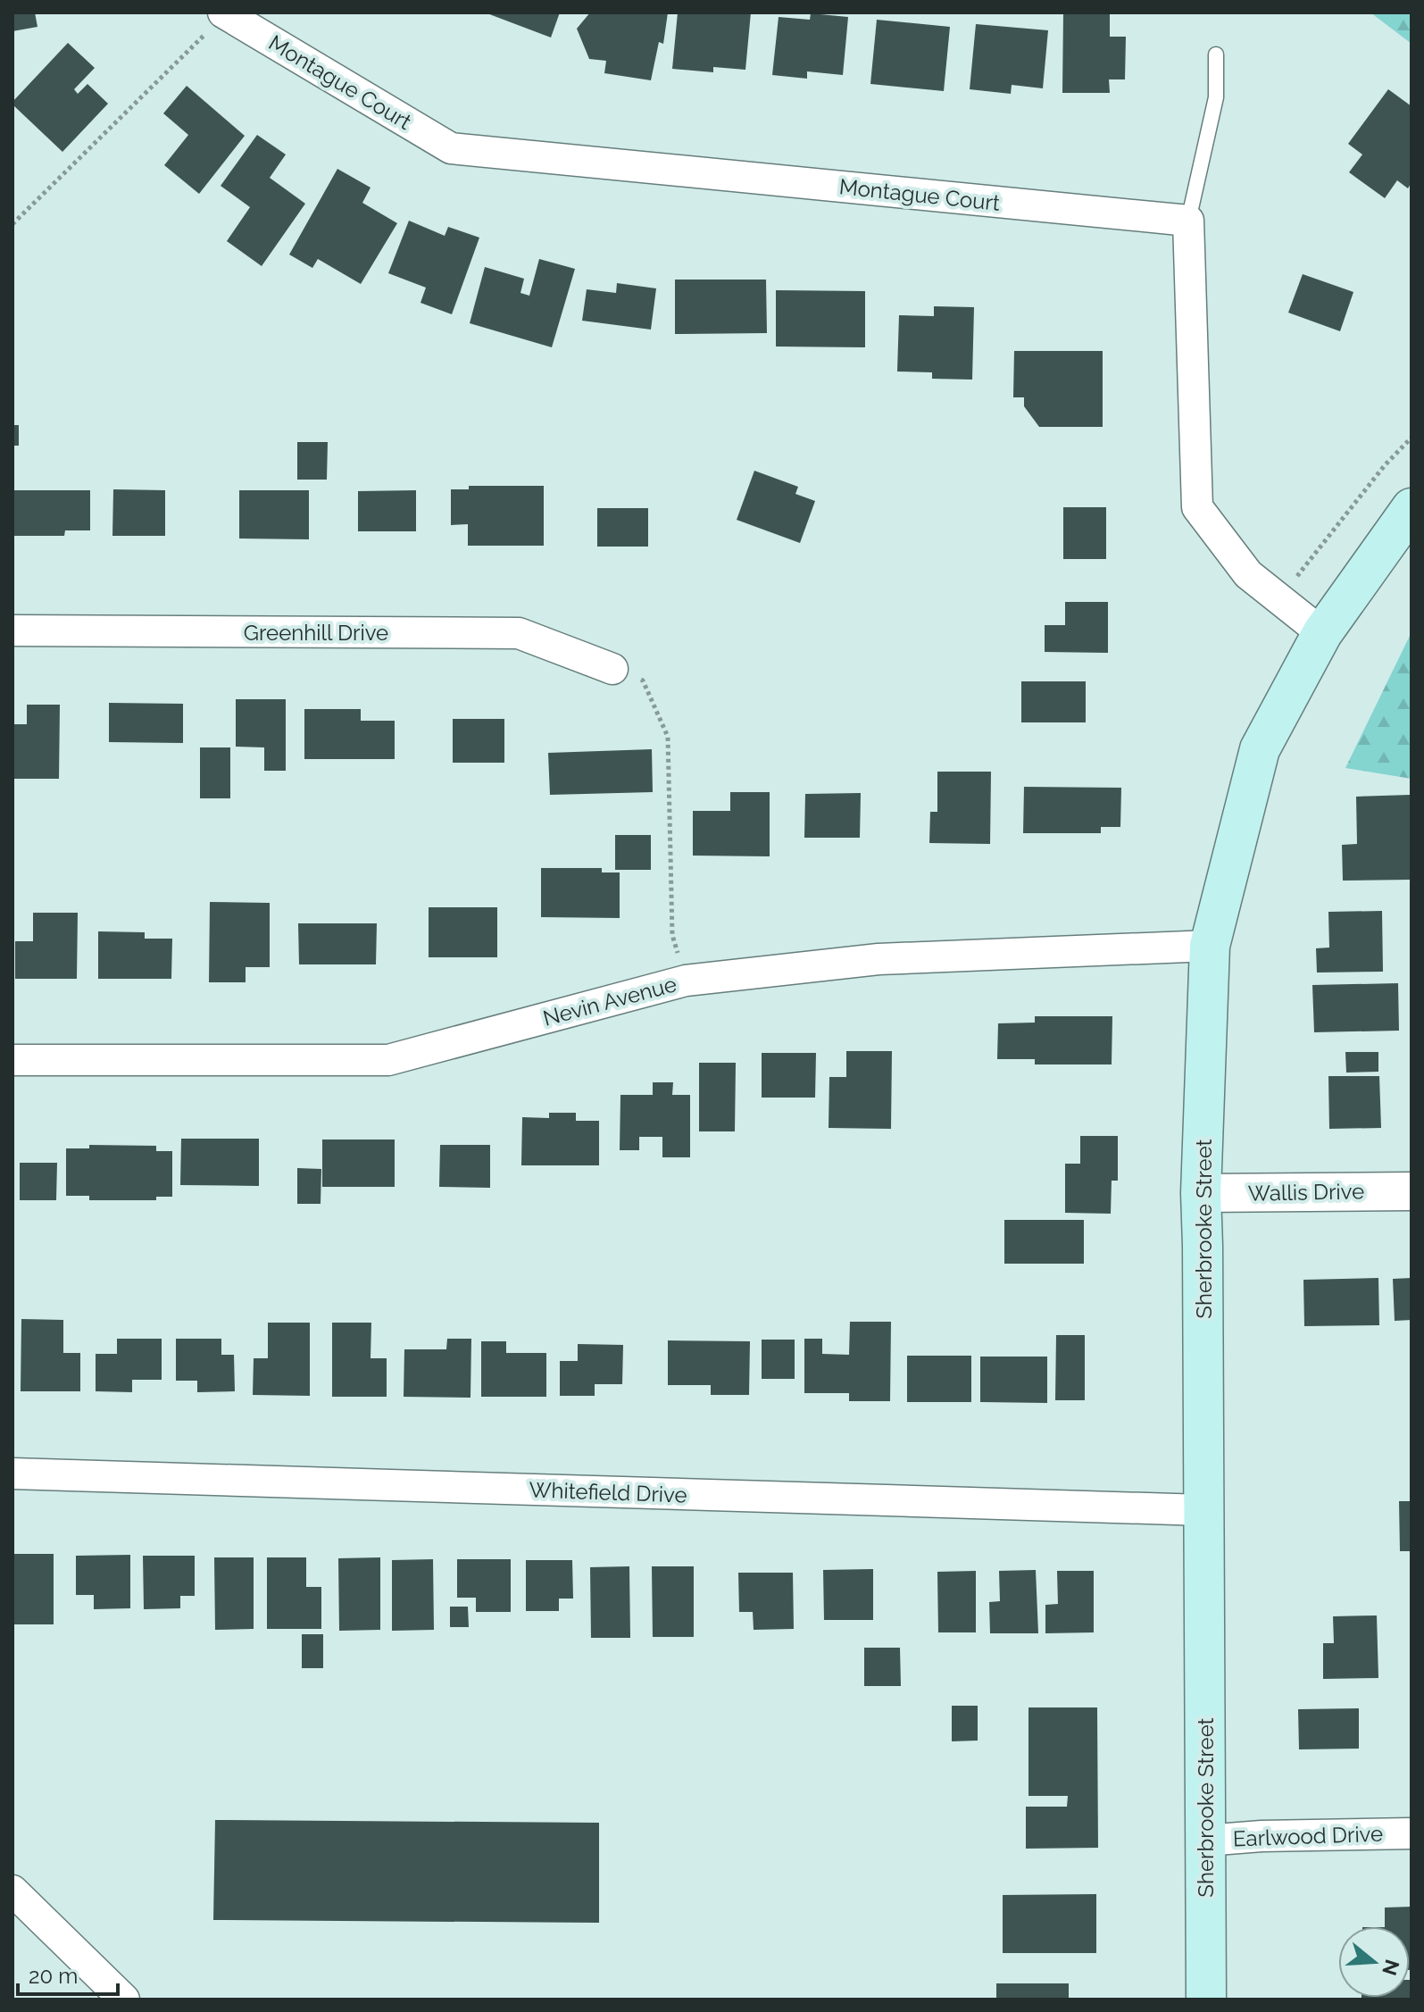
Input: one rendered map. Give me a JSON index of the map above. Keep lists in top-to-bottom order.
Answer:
{
  "streets": {
    "main road": ["Sherbrooke Street"],
    "street": [
      "Montague Court",
      "Greenhill Drive",
      "Nevin Avenue",
      "Wallis Drive",
      "Whitefield Drive",
      "Earlwood Drive"
    ]
  },
  "crossings": [
    ["Nevin Avenue", "Sherbrooke Street"],
    ["Wallis Drive", "Sherbrooke Street"],
    ["Sherbrooke Street", "Whitefield Drive"],
    ["Sherbrooke Street", "Earlwood Drive"]
  ],
  "scale_bar": "20 m",
  "north": "right"
}
